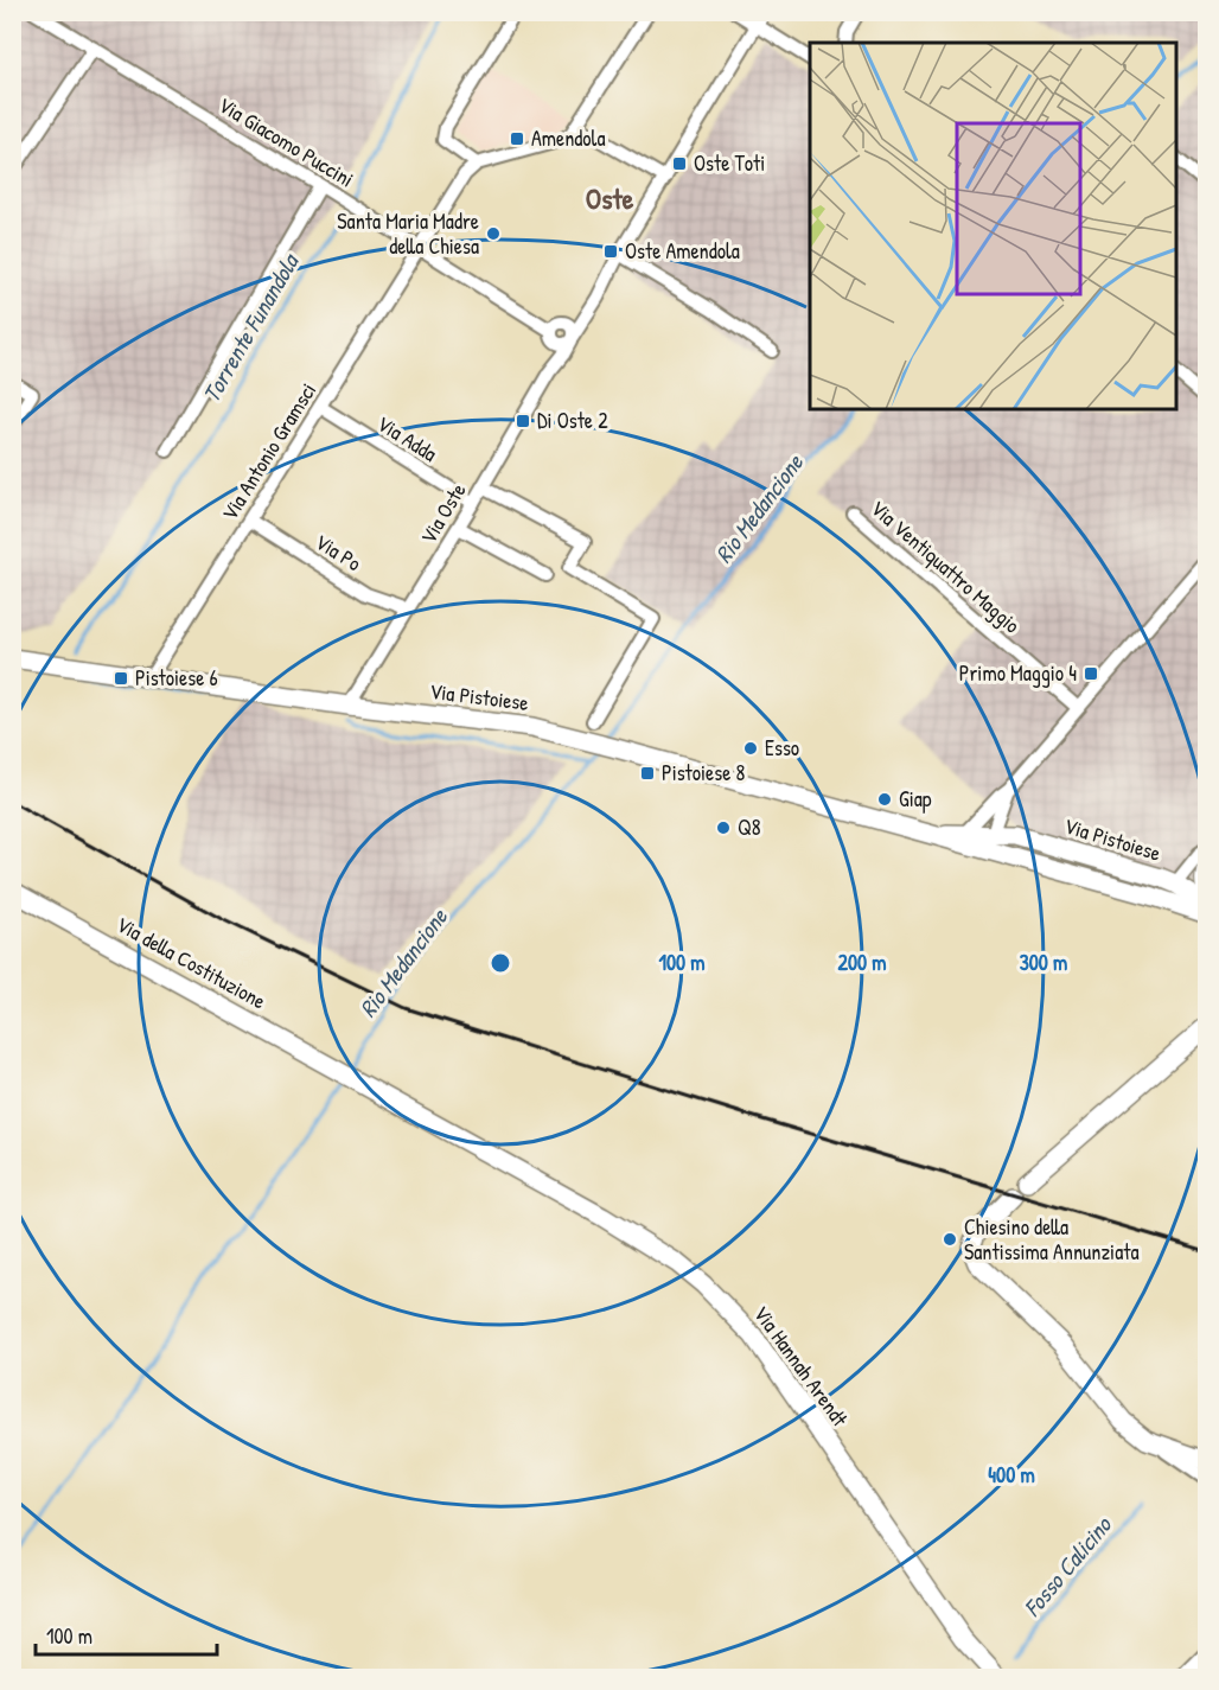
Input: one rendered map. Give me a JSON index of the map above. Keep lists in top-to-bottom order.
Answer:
{
  "streets": {
    "street": [
      "Via Giacomo Puccini",
      "Via Adda",
      "Via Antonio Gramsci",
      "Via Oste",
      "Via Po",
      "Via Ventiquattro Maggio",
      "Via Pistoiese",
      "Via della Costituzione",
      "Via Hannah Arendt"
    ]
  },
  "crossings": [
    ["Via Giacomo Puccini", "Via Antonio Gramsci"],
    ["Via Giacomo Puccini", "Via Oste"],
    ["Via Adda", "Via Antonio Gramsci"],
    ["Via Adda", "Via Oste"],
    ["Via Antonio Gramsci", "Via Po"],
    ["Via Antonio Gramsci", "Via Pistoiese"],
    ["Via Oste", "Via Po"],
    ["Via Oste", "Via Pistoiese"],
    ["Via della Costituzione", "Via Hannah Arendt"]
  ],
  "districts": ["Oste"],
  "water": ["Torrente Funandola", "Rio Medancione", "Fosso Calicino"],
  "places": {
    "transit": [
      "Amendola",
      "Oste Toti",
      "Oste Amendola",
      "Di Oste 2",
      "Primo Maggio 4",
      "Pistoiese 6",
      "Pistoiese 8"
    ],
    "other": [
      "Santa Maria Madre della Chiesa",
      "Esso",
      "Giap",
      "Q8",
      "Chiesino della Santissima Annunziata"
    ]
  },
  "scale_bar": "100 m",
  "rings": [
    "100 m",
    "200 m",
    "300 m",
    "400 m"
  ]
}
